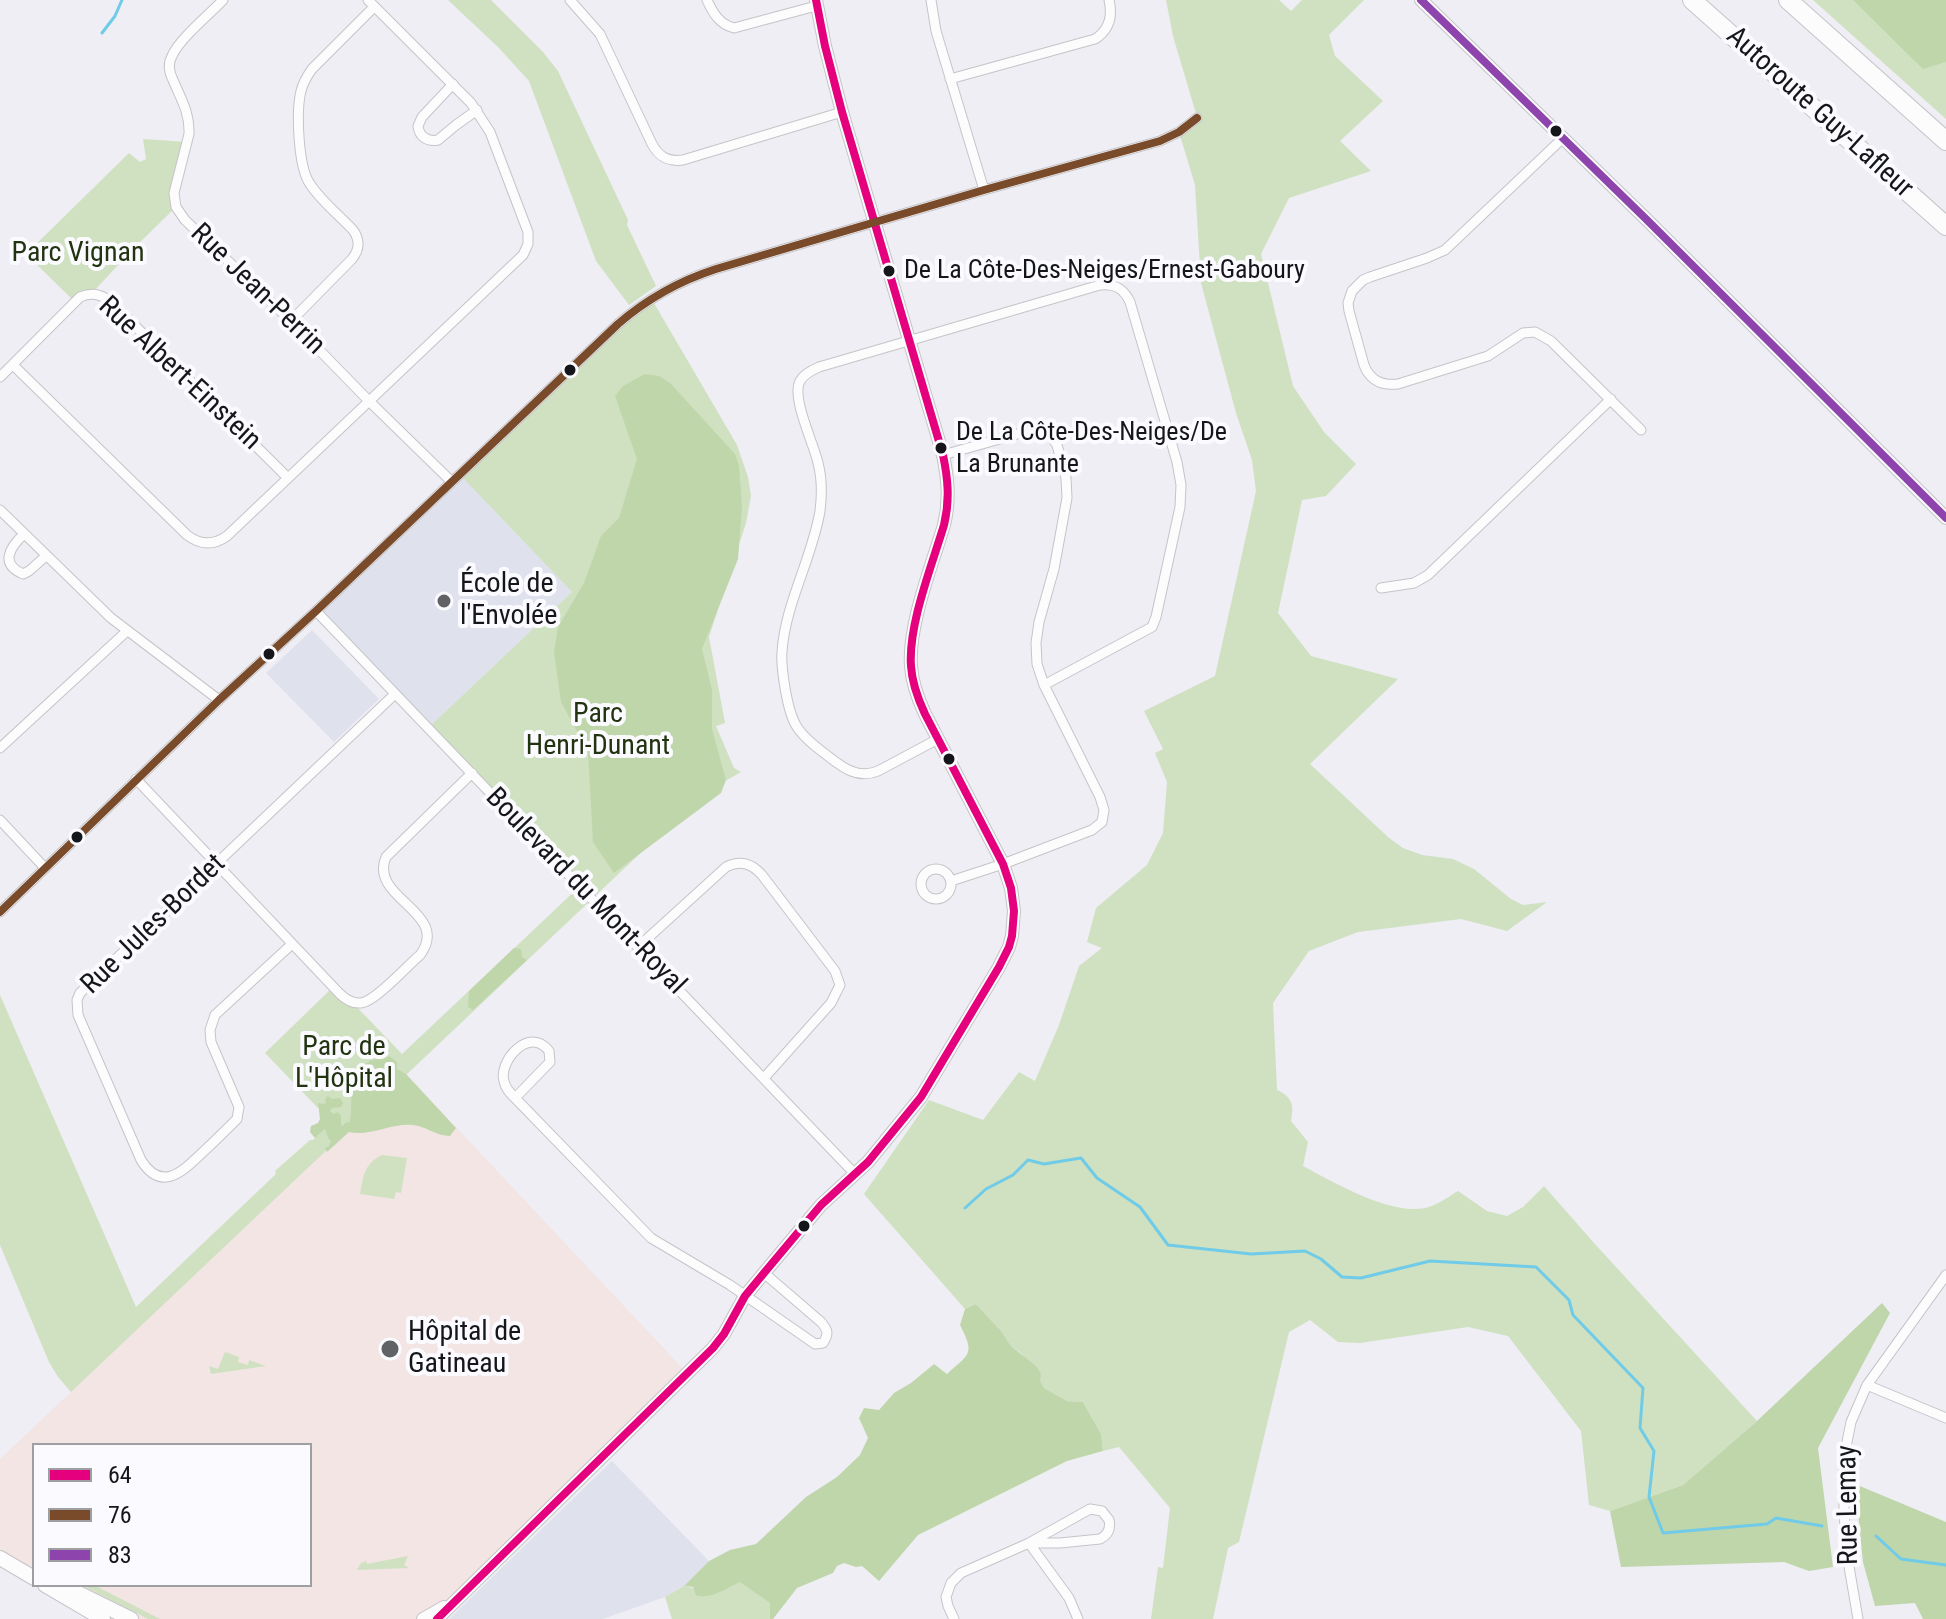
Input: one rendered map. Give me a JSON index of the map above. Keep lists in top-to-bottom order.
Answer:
{
  "streets": {
    "highway": ["Autoroute Guy-Lafleur"],
    "street": [
      "Rue Jean-Perrin",
      "Rue Albert-Einstein",
      "Boulevard du Mont-Royal",
      "Rue Jules-Bordet",
      "Rue Lemay"
    ]
  },
  "crossings": [
    ["Boulevard du Mont-Royal", "Rue Jules-Bordet"]
  ],
  "parks": ["Parc Vignan", "Parc Henri-Dunant", "Parc de L'Hôpital"],
  "places": [
    "De La Côte-Des-Neiges/Ernest-Gaboury",
    "De La Côte-Des-Neiges/De La Brunante",
    "École de l'Envolée",
    "Hôpital de Gatineau"
  ],
  "lines": ["transit line 64", "transit line 83", "transit line 76"],
  "legend": ["64", "76", "83"]
}
